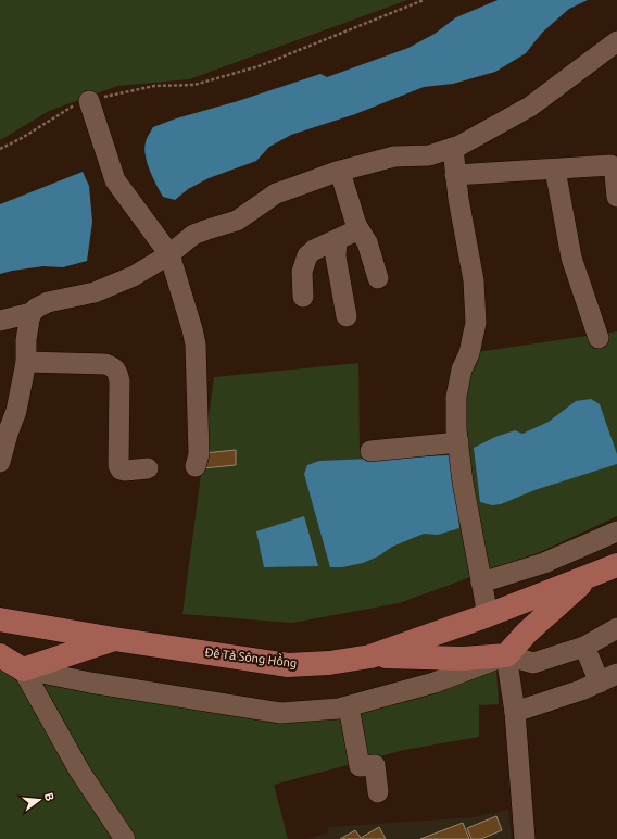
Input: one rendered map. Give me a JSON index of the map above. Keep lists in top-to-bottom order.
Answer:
{
  "streets": {
    "main road": ["Đê Tả Sông Hồng"]
  },
  "north": "right"
}
